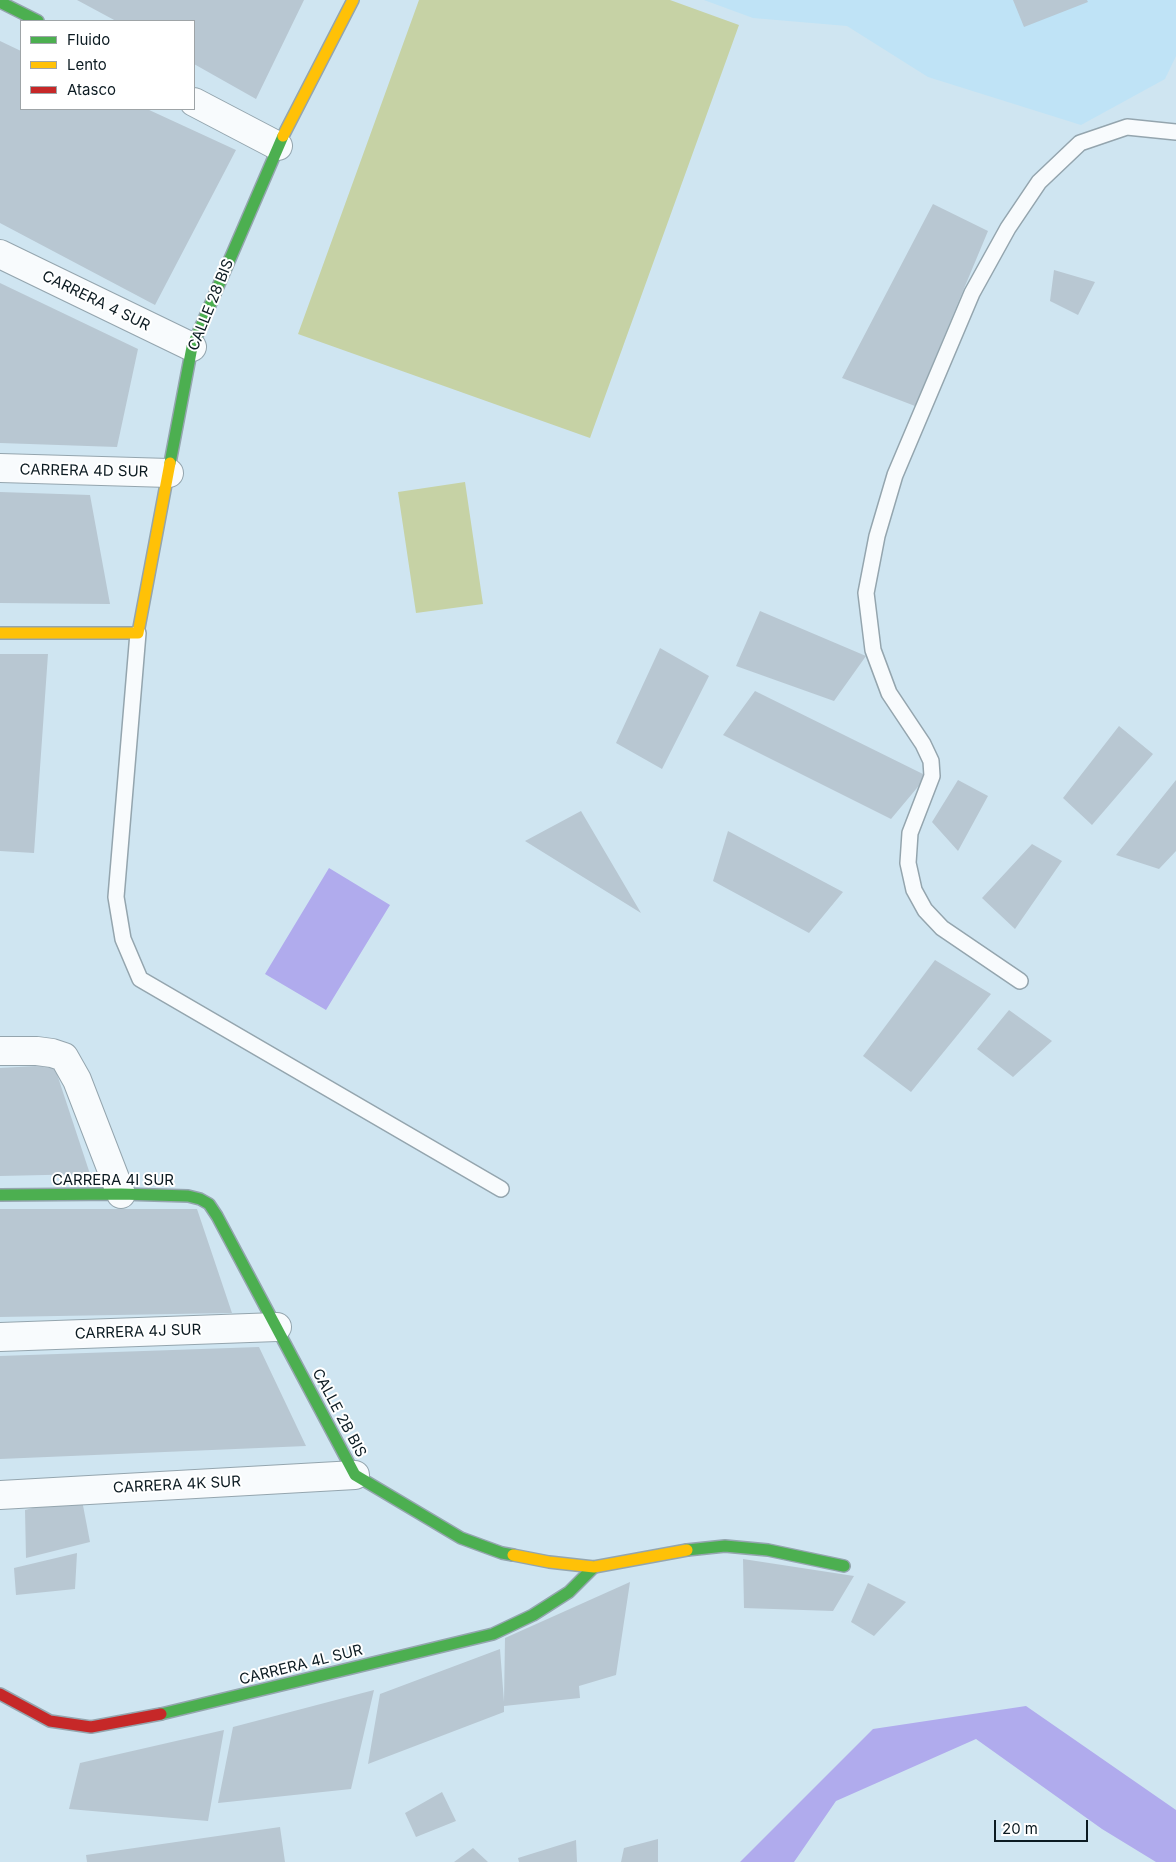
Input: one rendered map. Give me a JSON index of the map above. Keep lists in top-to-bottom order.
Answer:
{
  "streets": {
    "street": [
      "CARRERA 4 SUR",
      "CALLE 28 BIS",
      "CARRERA 4D SUR",
      "CARRERA 4I SUR",
      "CARRERA 4J SUR",
      "CALLE 2B BIS",
      "CARRERA 4K SUR",
      "CARRERA 4L SUR"
    ]
  },
  "crossings": [
    ["CARRERA 4 SUR", "CALLE 28 BIS"],
    ["CALLE 28 BIS", "CARRERA 4D SUR"],
    ["CARRERA 4I SUR", "CALLE 2B BIS"],
    ["CARRERA 4J SUR", "CALLE 2B BIS"],
    ["CALLE 2B BIS", "CARRERA 4K SUR"],
    ["CALLE 2B BIS", "CARRERA 4L SUR"]
  ],
  "legend": ["Fluido", "Lento", "Atasco"],
  "scale_bar": "20 m"
}
